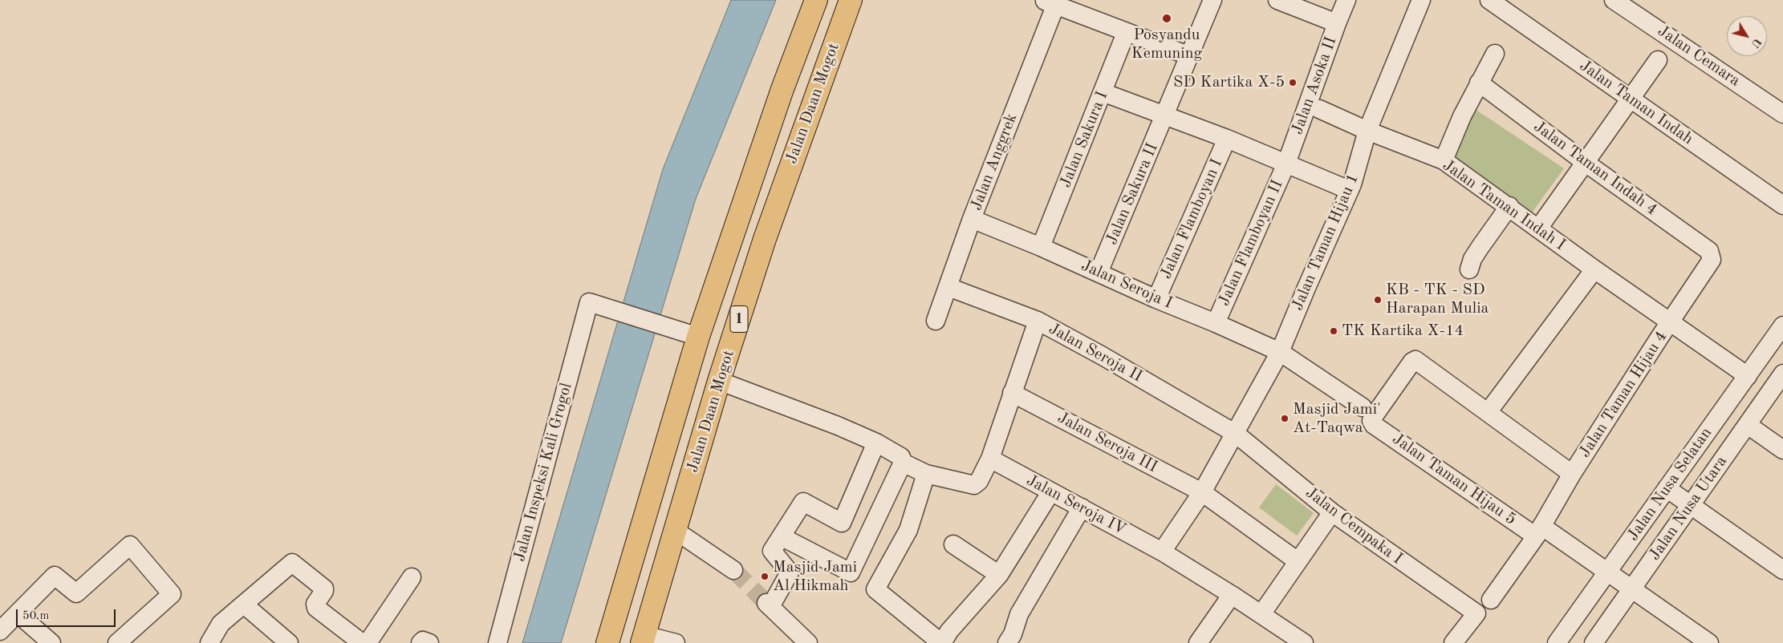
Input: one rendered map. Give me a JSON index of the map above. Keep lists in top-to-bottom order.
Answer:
{
  "streets": {
    "highway": ["Jalan Daan Mogot", "1"],
    "street": [
      "Jalan Cemara",
      "Jalan Asoka II",
      "Jalan Taman Indah",
      "Jalan Sakura I",
      "Jalan Anggrek",
      "Jalan Taman Indah 4",
      "Jalan Sakura II",
      "Jalan Taman Indah I",
      "Jalan Flamboyan I",
      "Jalan Taman Hijau 1",
      "Jalan Flamboyan II",
      "Jalan Seroja I",
      "Jalan Seroja II",
      "Jalan Taman Hijau 4",
      "Jalan Seroja III",
      "Jalan Inspeksi Kali Grogol",
      "Jalan Taman Hijau 5",
      "Jalan Nusa Selatan",
      "Jalan Seroja IV",
      "Jalan Nusa Utara",
      "Jalan Cempaka I"
    ]
  },
  "crossings": [
    ["Jalan Asoka II", "Jalan Flamboyan II"],
    ["Jalan Daan Mogot", "Jalan Inspeksi Kali Grogol"],
    ["Jalan Sakura I", "Jalan Seroja I"],
    ["Jalan Anggrek", "Jalan Seroja I"],
    ["Jalan Anggrek", "Jalan Seroja II"],
    ["Jalan Taman Indah 4", "Jalan Taman Hijau 4"],
    ["Jalan Sakura II", "Jalan Seroja I"],
    ["Jalan Taman Indah I", "Jalan Taman Hijau 1"],
    ["Jalan Taman Indah I", "Jalan Taman Hijau 4"],
    ["Jalan Taman Indah I", "Jalan Nusa Selatan"],
    ["Jalan Flamboyan I", "Jalan Seroja I"],
    ["Jalan Taman Hijau 1", "Jalan Seroja I"],
    ["Jalan Taman Hijau 1", "Jalan Seroja II"],
    ["Jalan Taman Hijau 1", "Jalan Seroja III"],
    ["Jalan Taman Hijau 1", "Jalan Seroja IV"],
    ["Jalan Taman Hijau 1", "Jalan Cempaka I"],
    ["Jalan Flamboyan II", "Jalan Seroja I"],
    ["Jalan Seroja II", "Jalan Cempaka I"],
    ["Jalan Taman Hijau 4", "Jalan Taman Hijau 5"],
    ["Jalan Taman Hijau 5", "Jalan Nusa Selatan"],
    ["Jalan Taman Hijau 5", "Jalan Nusa Utara"]
  ],
  "places": [
    "Posyandu Kemuning",
    "SD Kartika X-5",
    "KB - TK - SD Harapan Mulia",
    "TK Kartika X-14",
    "Masjid Jami' At-Taqwa",
    "Masjid Jami Al Hikmah"
  ],
  "scale_bar": "50 m",
  "north": "bottom right"
}
